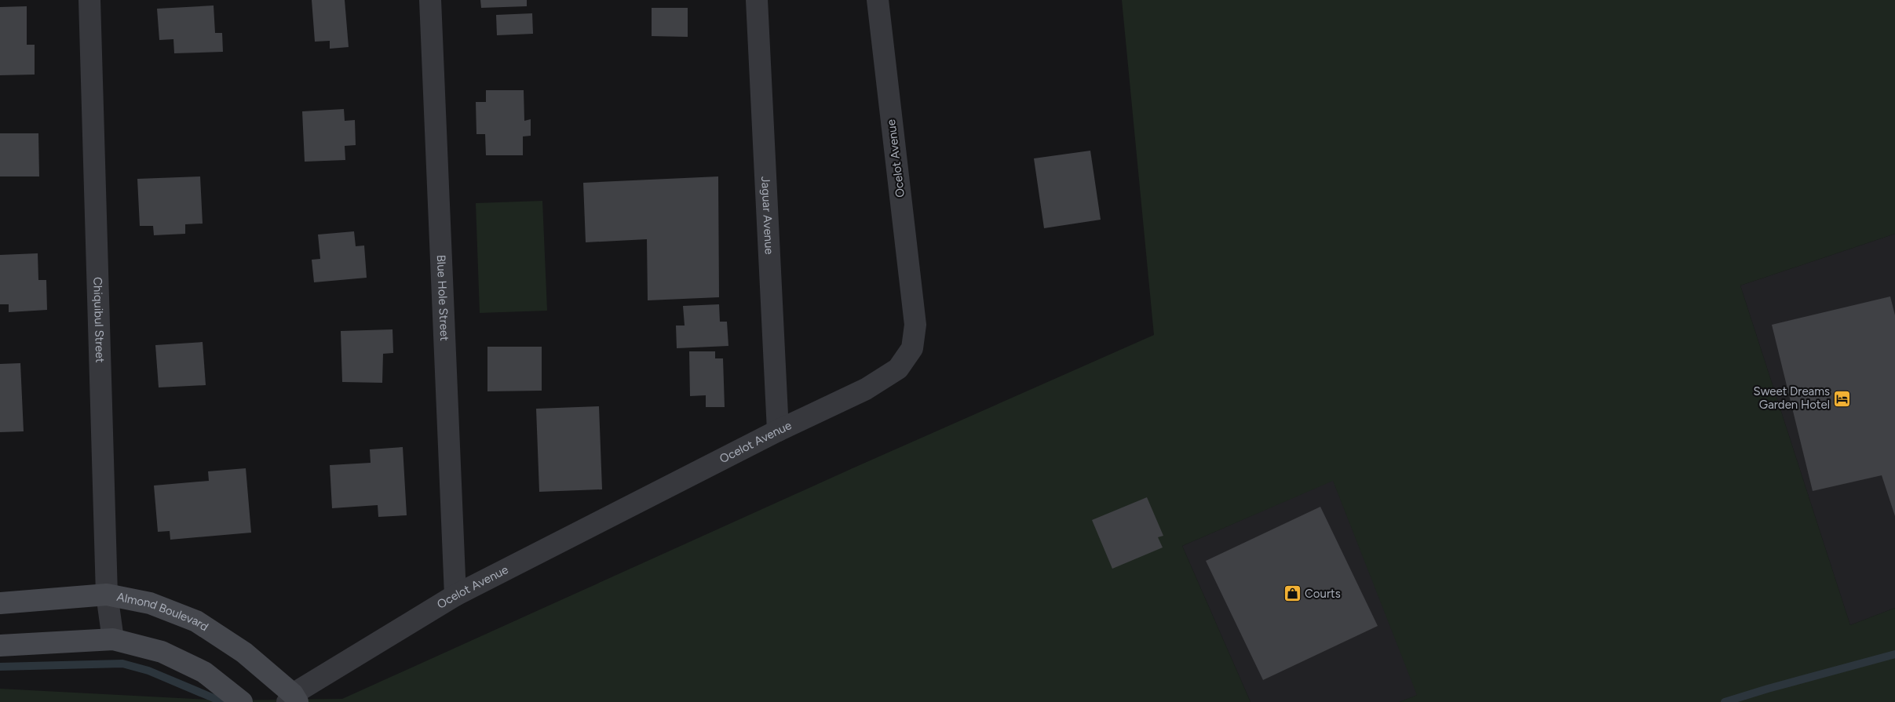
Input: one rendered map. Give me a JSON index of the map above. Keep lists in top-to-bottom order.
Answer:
{
  "streets": {
    "street": [
      "Ocelot Avenue",
      "Jaguar Avenue",
      "Blue Hole Street",
      "Chiquibul Street",
      "Almond Boulevard"
    ]
  },
  "crossings": [
    ["Ocelot Avenue", "Jaguar Avenue"],
    ["Ocelot Avenue", "Blue Hole Street"],
    ["Ocelot Avenue", "Almond Boulevard"],
    ["Chiquibul Street", "Almond Boulevard"]
  ],
  "places": {
    "hotel": ["Sweet Dreams Garden Hotel"],
    "shop": ["Courts"]
  }
}
